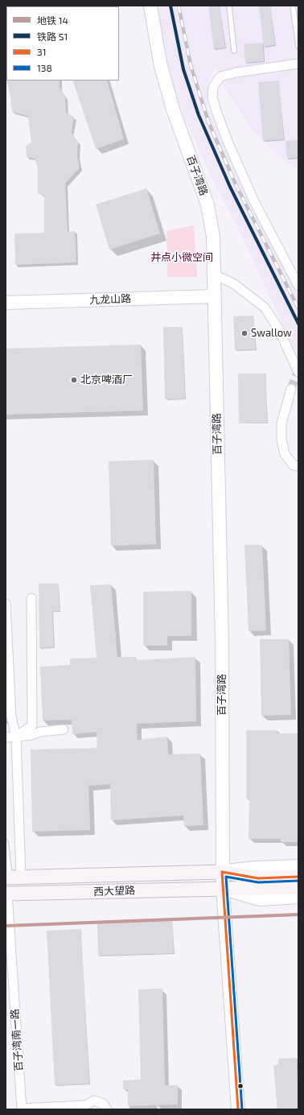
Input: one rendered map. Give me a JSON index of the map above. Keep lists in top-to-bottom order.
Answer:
{
  "streets": {
    "main road": ["西大望路"],
    "street": ["百子湾路", "九龙山路", "百子湾南一路"]
  },
  "crossings": [
    ["百子湾路", "九龙山路"],
    ["百子湾路", "西大望路"],
    ["西大望路", "百子湾南一路"]
  ],
  "parks": ["井点小微空间"],
  "places": ["Swallow", "北京啤酒厂"],
  "lines": [
    "rail line S1",
    "transit line 31",
    "transit line 138",
    "metro line 14"
  ],
  "legend": [
    "地铁 14",
    "铁路 S1",
    "31",
    "138"
  ]
}
